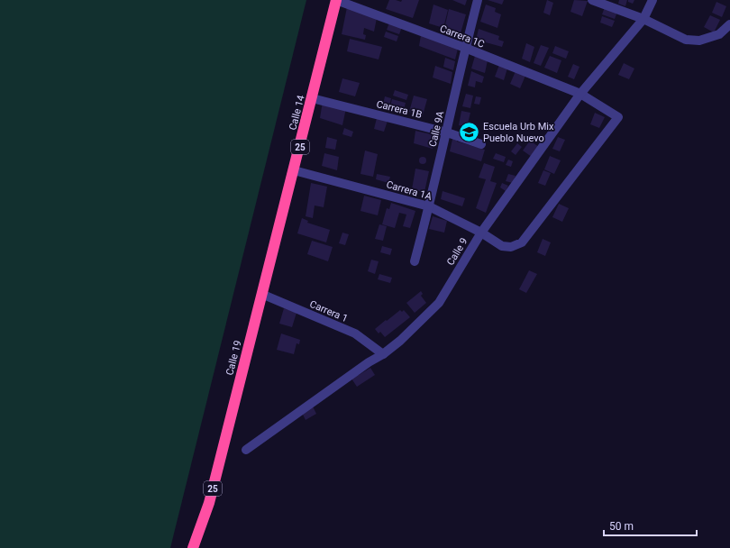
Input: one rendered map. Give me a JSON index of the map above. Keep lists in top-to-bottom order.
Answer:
{
  "streets": {
    "highway": ["Calle 14", "25", "Calle 19"],
    "street": [
      "Carrera 1C",
      "Carrera 1B",
      "Calle 9A",
      "Carrera 1A",
      "Calle 9",
      "Carrera 1"
    ]
  },
  "crossings": [
    ["Carrera 1C", "Calle 14"],
    ["Carrera 1C", "Calle 9A"],
    ["Carrera 1C", "Carrera 1A"],
    ["Carrera 1C", "Calle 9"],
    ["Carrera 1B", "Calle 14"],
    ["Carrera 1B", "Calle 9A"],
    ["Calle 14", "Carrera 1A"],
    ["Calle 14", "Carrera 1"],
    ["Calle 14", "Calle 19"],
    ["Calle 9A", "Carrera 1A"],
    ["Carrera 1A", "Calle 9"],
    ["Calle 9", "Carrera 1"],
    ["Carrera 1", "Calle 19"]
  ],
  "places": {
    "school or university": ["Escuela Urb Mix Pueblo Nuevo"]
  },
  "scale_bar": "50 m"
}
